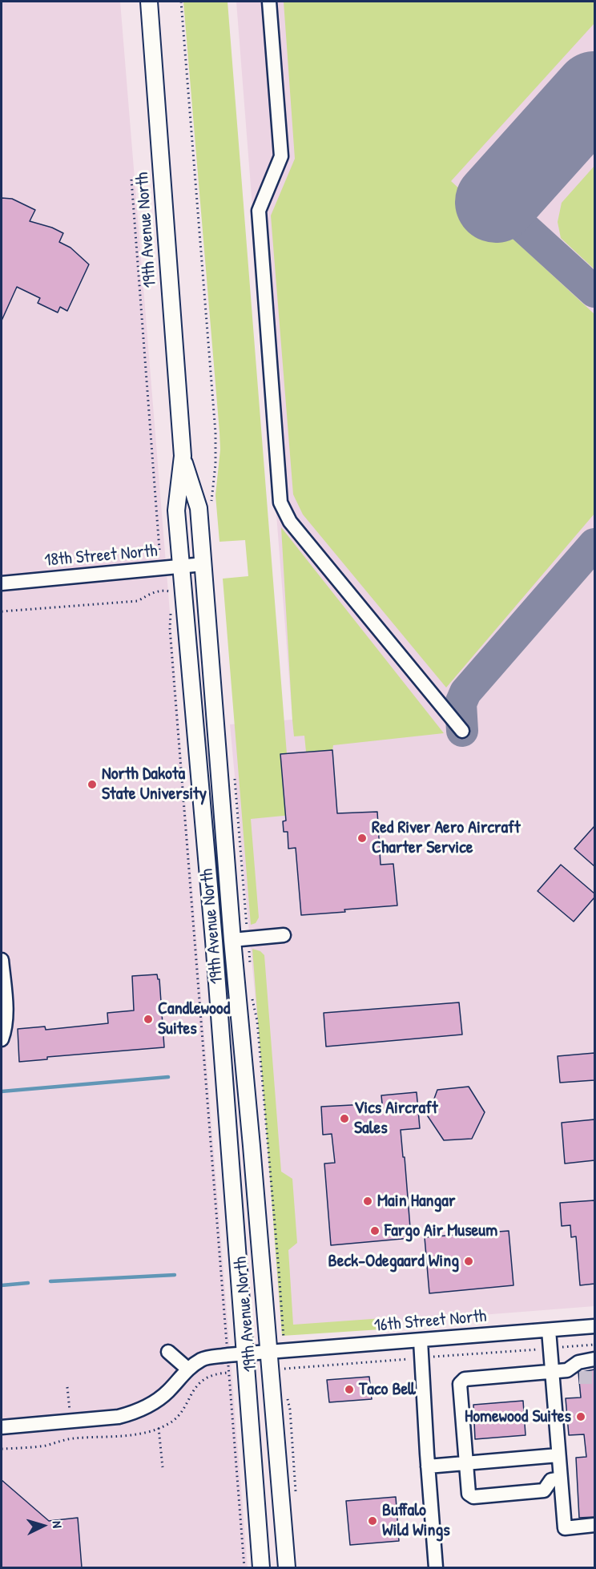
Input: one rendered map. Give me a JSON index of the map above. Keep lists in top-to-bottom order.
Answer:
{
  "streets": {
    "main road": ["19th Avenue North"],
    "street": ["18th Street North", "16th Street North"]
  },
  "crossings": [
    ["19th Avenue North", "18th Street North"],
    ["19th Avenue North", "16th Street North"]
  ],
  "places": [
    "North Dakota State University",
    "Red River Aero Aircraft Charter Service",
    "Candlewood Suites",
    "Vics Aircraft Sales",
    "Main Hangar",
    "Fargo Air Museum",
    "Beck-Odegaard Wing",
    "Taco Bell",
    "Homewood Suites",
    "Buffalo Wild Wings"
  ],
  "north": "right"
}
